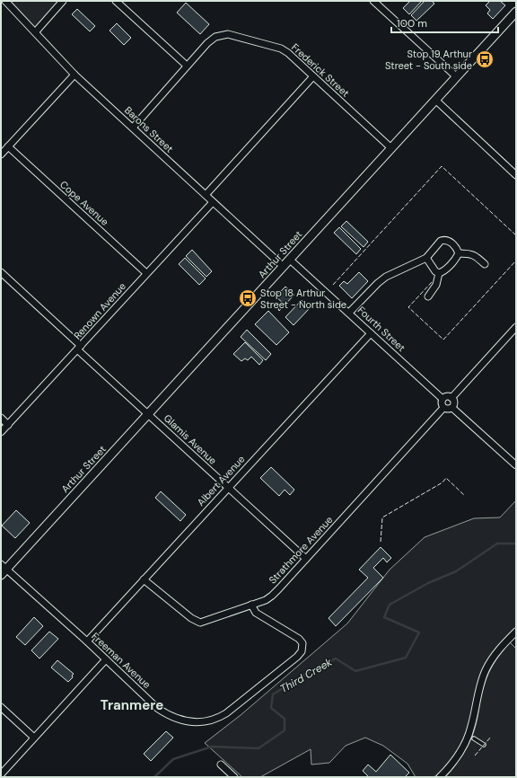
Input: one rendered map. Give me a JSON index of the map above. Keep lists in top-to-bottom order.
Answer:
{
  "streets": {
    "street": [
      "Frederick Street",
      "Barons Street",
      "Cope Avenue",
      "Arthur Street",
      "Renown Avenue",
      "Fourth Street",
      "Glamis Avenue",
      "Albert Avenue",
      "Strathmore Avenue",
      "Freeman Avenue"
    ]
  },
  "crossings": [
    ["Frederick Street", "Barons Street"],
    ["Frederick Street", "Arthur Street"],
    ["Barons Street", "Arthur Street"],
    ["Barons Street", "Renown Avenue"],
    ["Cope Avenue", "Renown Avenue"],
    ["Arthur Street", "Fourth Street"],
    ["Arthur Street", "Glamis Avenue"],
    ["Arthur Street", "Freeman Avenue"],
    ["Renown Avenue", "Glamis Avenue"],
    ["Fourth Street", "Albert Avenue"],
    ["Fourth Street", "Strathmore Avenue"],
    ["Glamis Avenue", "Albert Avenue"],
    ["Glamis Avenue", "Strathmore Avenue"],
    ["Albert Avenue", "Strathmore Avenue"],
    ["Albert Avenue", "Freeman Avenue"],
    ["Strathmore Avenue", "Freeman Avenue"]
  ],
  "districts": ["Tranmere"],
  "water": ["Third Creek"],
  "places": {
    "bus stop": ["Stop 19 Arthur Street - South side", "Stop 18 Arthur Street - North side"]
  },
  "scale_bar": "100 m"
}
